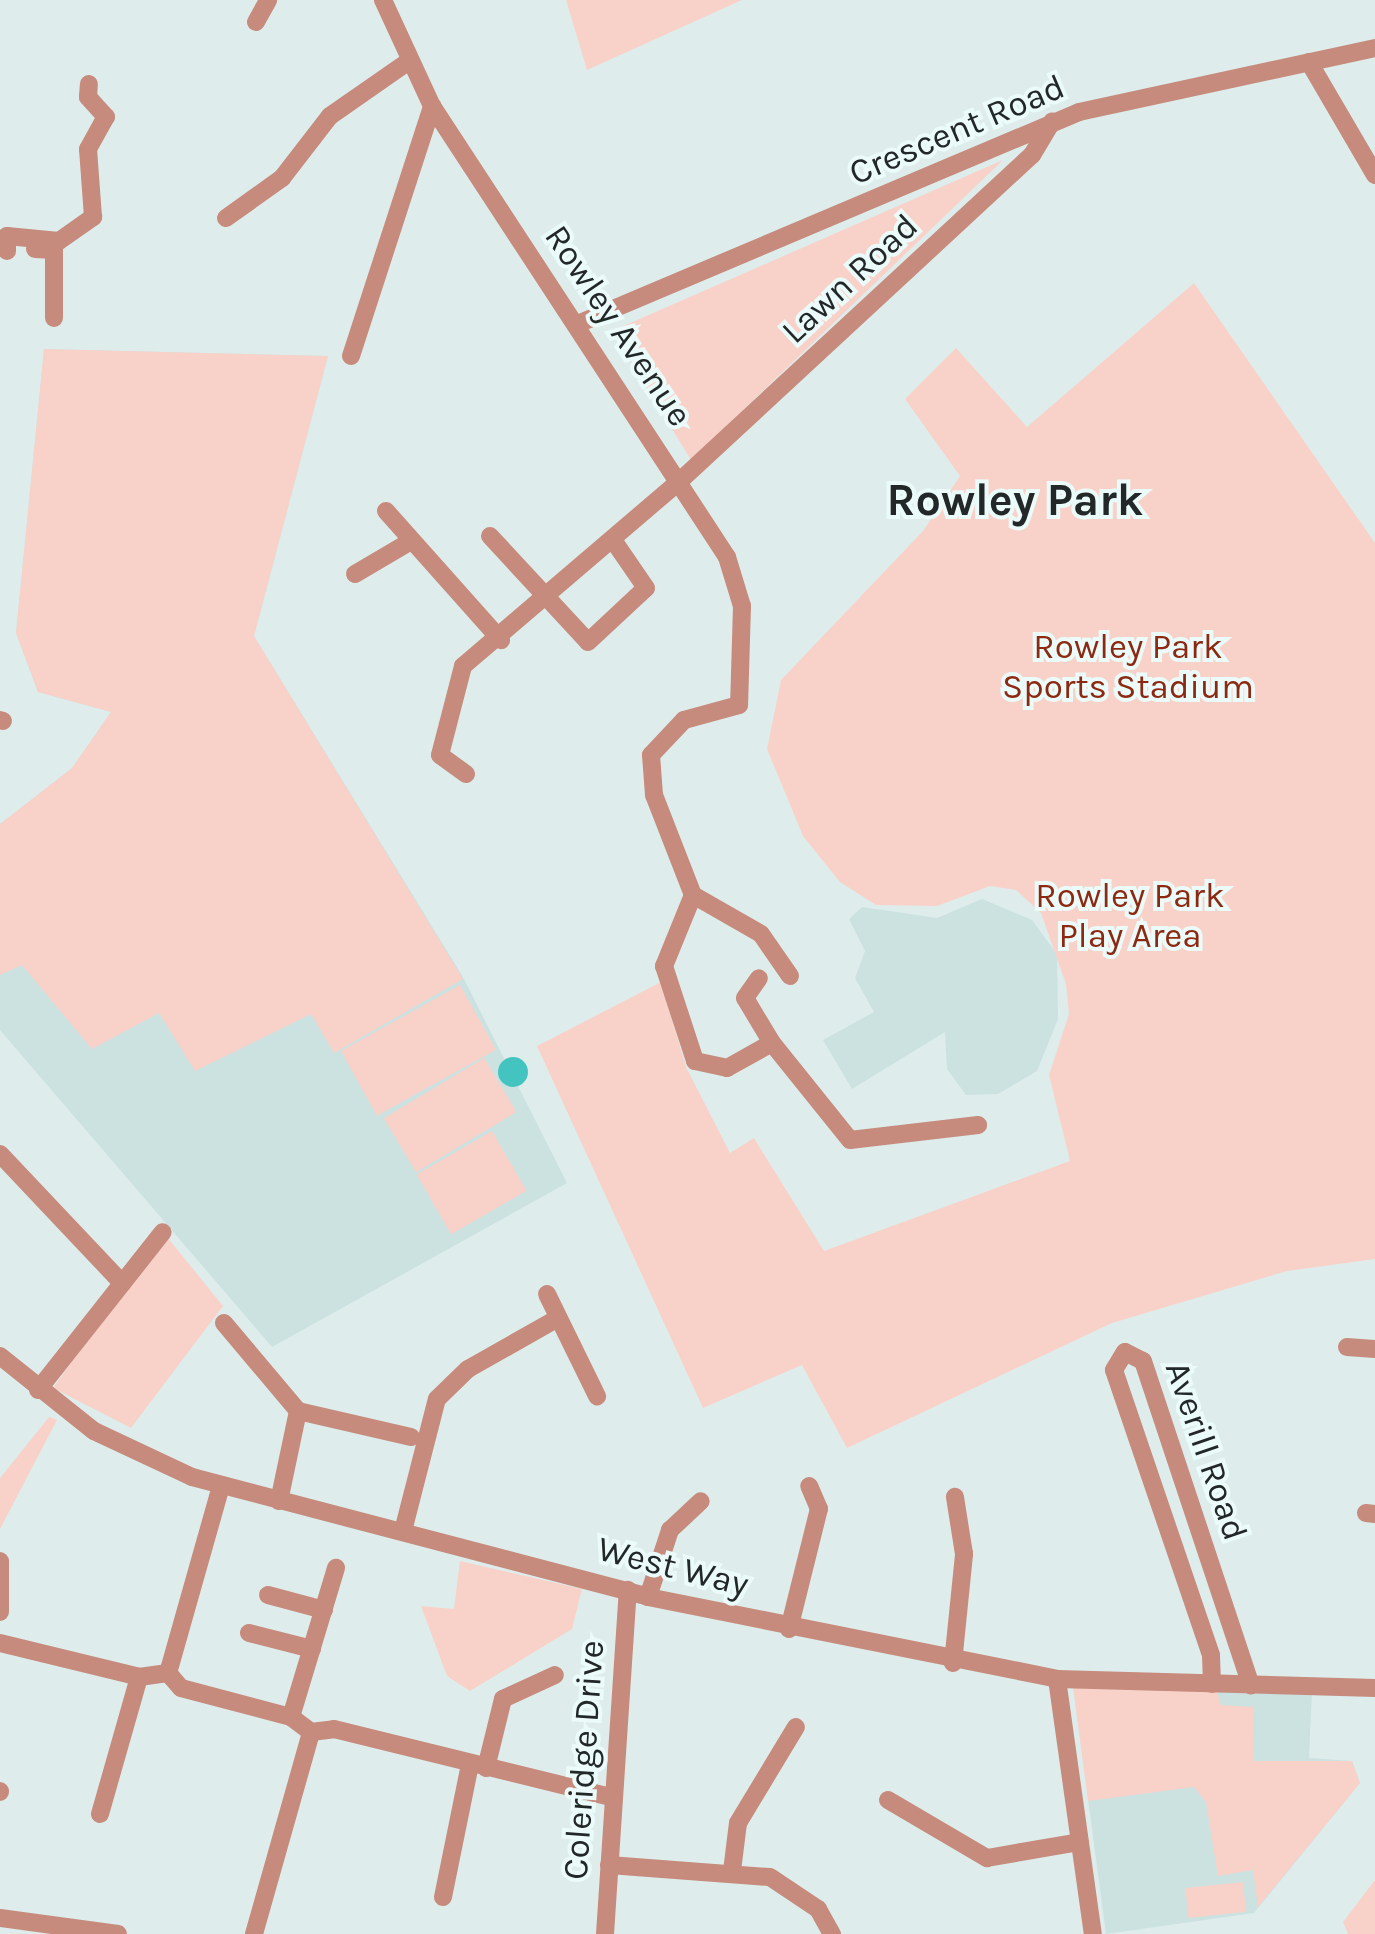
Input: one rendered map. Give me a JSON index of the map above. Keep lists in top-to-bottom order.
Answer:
{
  "streets": {
    "street": [
      "Crescent Road",
      "Lawn Road",
      "Rowley Avenue",
      "Averill Road",
      "West Way",
      "Coleridge Drive"
    ]
  },
  "crossings": [
    ["Crescent Road", "Lawn Road"],
    ["Crescent Road", "Rowley Avenue"],
    ["Lawn Road", "Rowley Avenue"],
    ["Averill Road", "West Way"],
    ["West Way", "Coleridge Drive"]
  ],
  "districts": ["Rowley Park"],
  "parks": ["Rowley Park Sports Stadium", "Rowley Park Play Area"]
}
